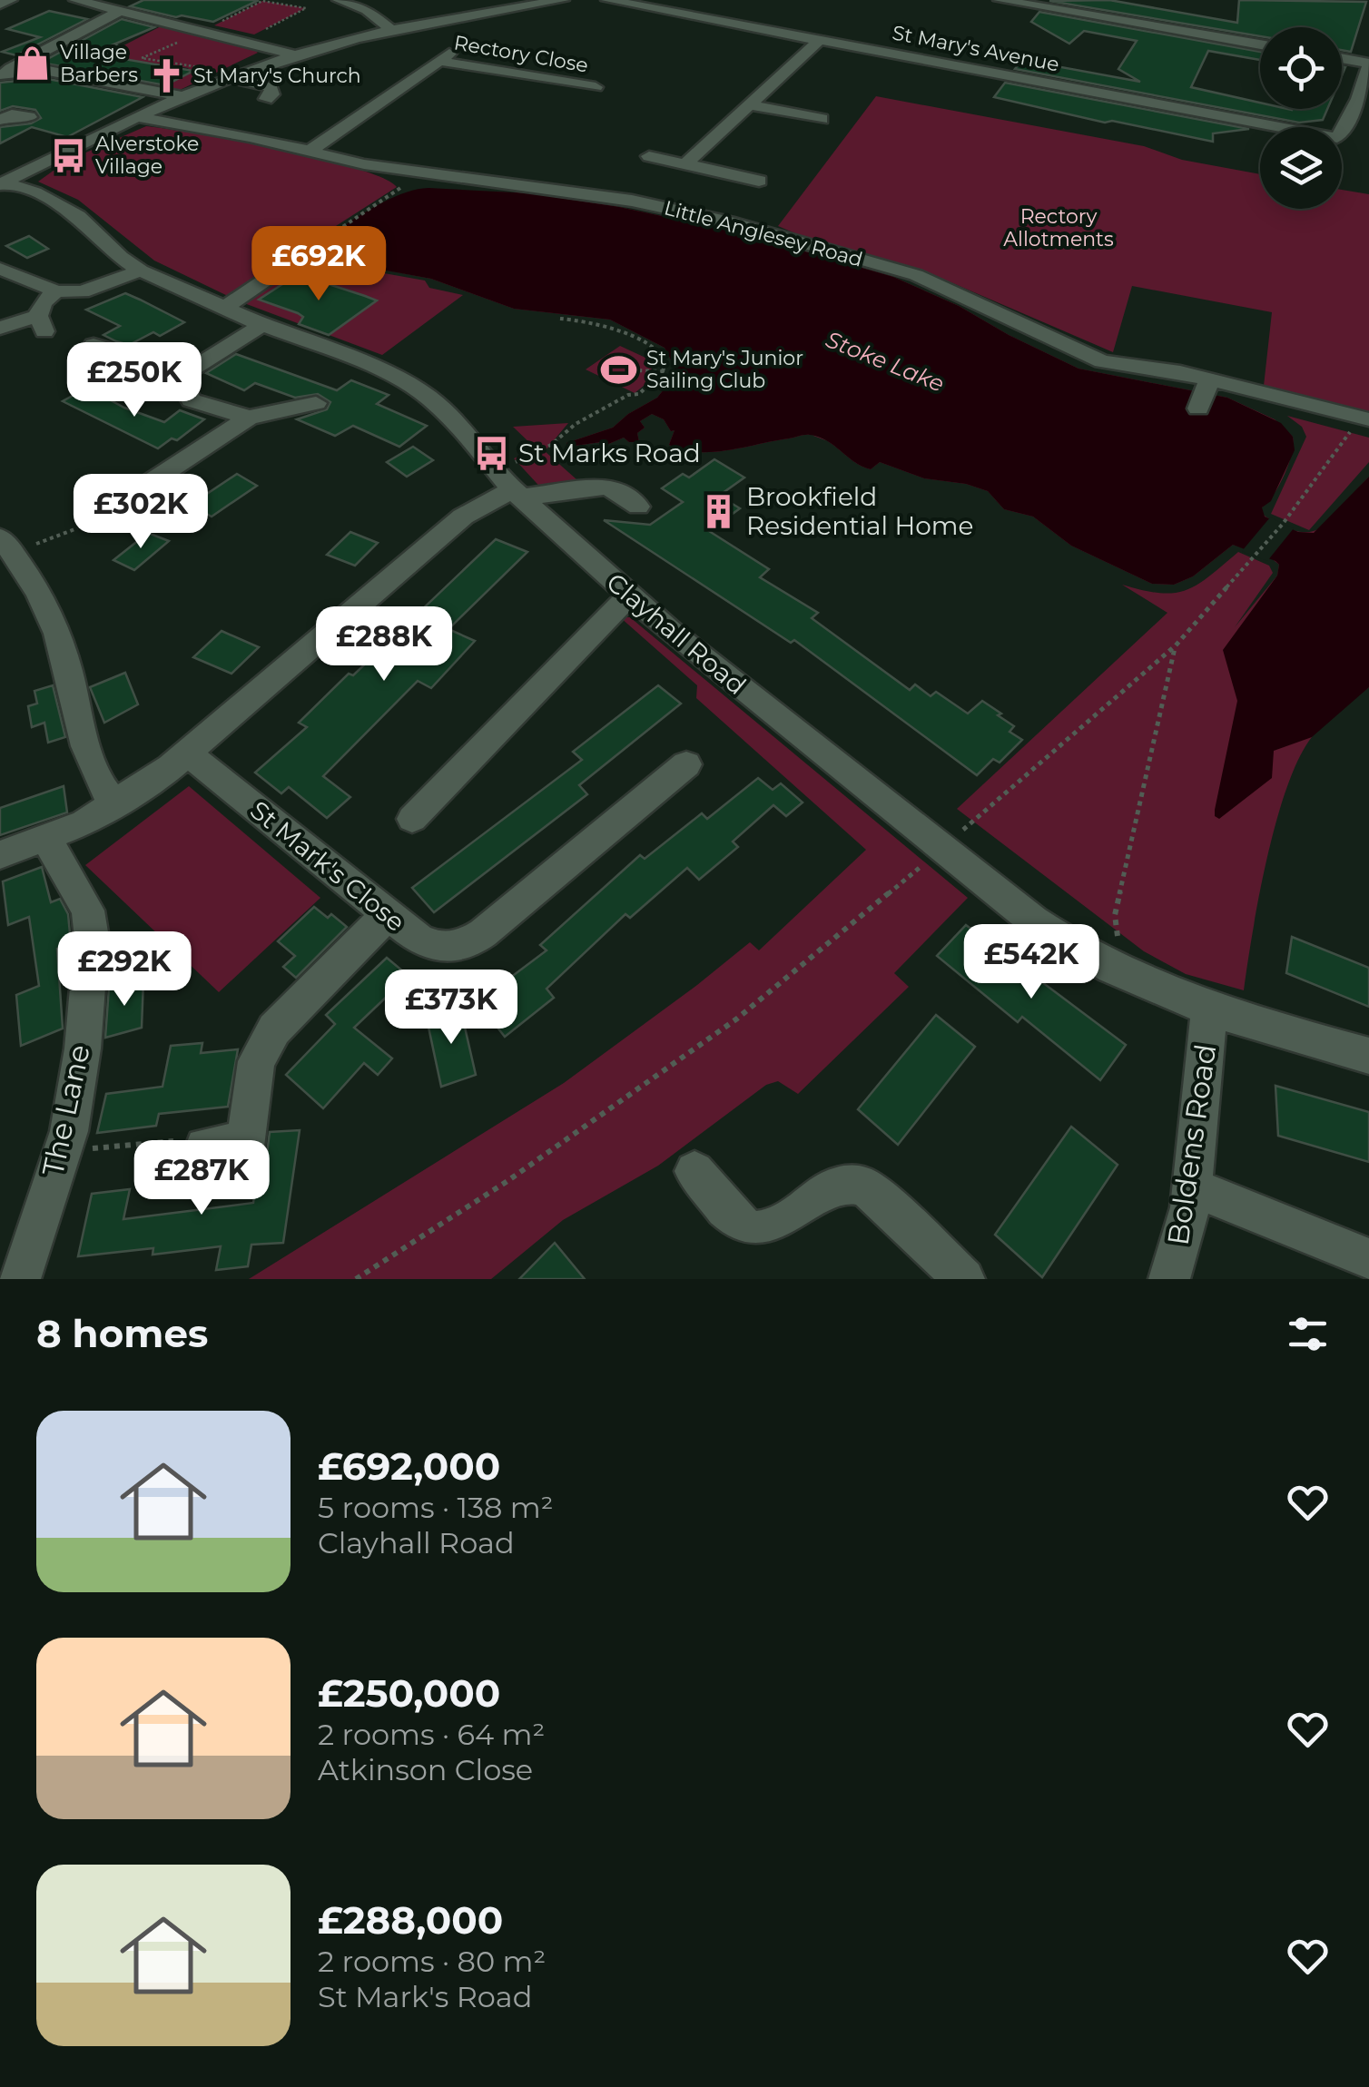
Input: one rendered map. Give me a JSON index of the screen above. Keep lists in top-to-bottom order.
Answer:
{
  "streets": {
    "street": [
      "St Mary's Avenue",
      "Rectory Close",
      "Little Anglesey Road",
      "Clayhall Road",
      "St Mark's Close",
      "The Lane",
      "Boldens Road"
    ]
  },
  "crossings": [
    ["Rectory Close", "Little Anglesey Road"],
    ["Clayhall Road", "Boldens Road"]
  ],
  "water": ["Stoke Lake"],
  "parks": ["Rectory Allotments"],
  "places": {
    "shop": ["Village Barbers"],
    "church": ["St Mary's Church"],
    "bus stop": ["Alverstoke Village", "St Marks Road"],
    "sports": ["St Mary's Junior Sailing Club"],
    "building": ["Brookfield Residential Home"]
  },
  "page": {
    "price": [
      "£692K",
      "£250K",
      "£302K",
      "£288K",
      "£542K",
      "£292K",
      "£373K",
      "£287K"
    ],
    "heading": "8 homes",
    "list": [
      {
        "name": "£692,000",
        "note": "5 rooms · 138 m² · Clayhall Road"
      },
      {
        "name": "£250,000",
        "note": "2 rooms · 64 m² · Atkinson Close"
      },
      {
        "name": "£288,000",
        "note": "2 rooms · 80 m² · St Mark's Road"
      }
    ]
  }
}
